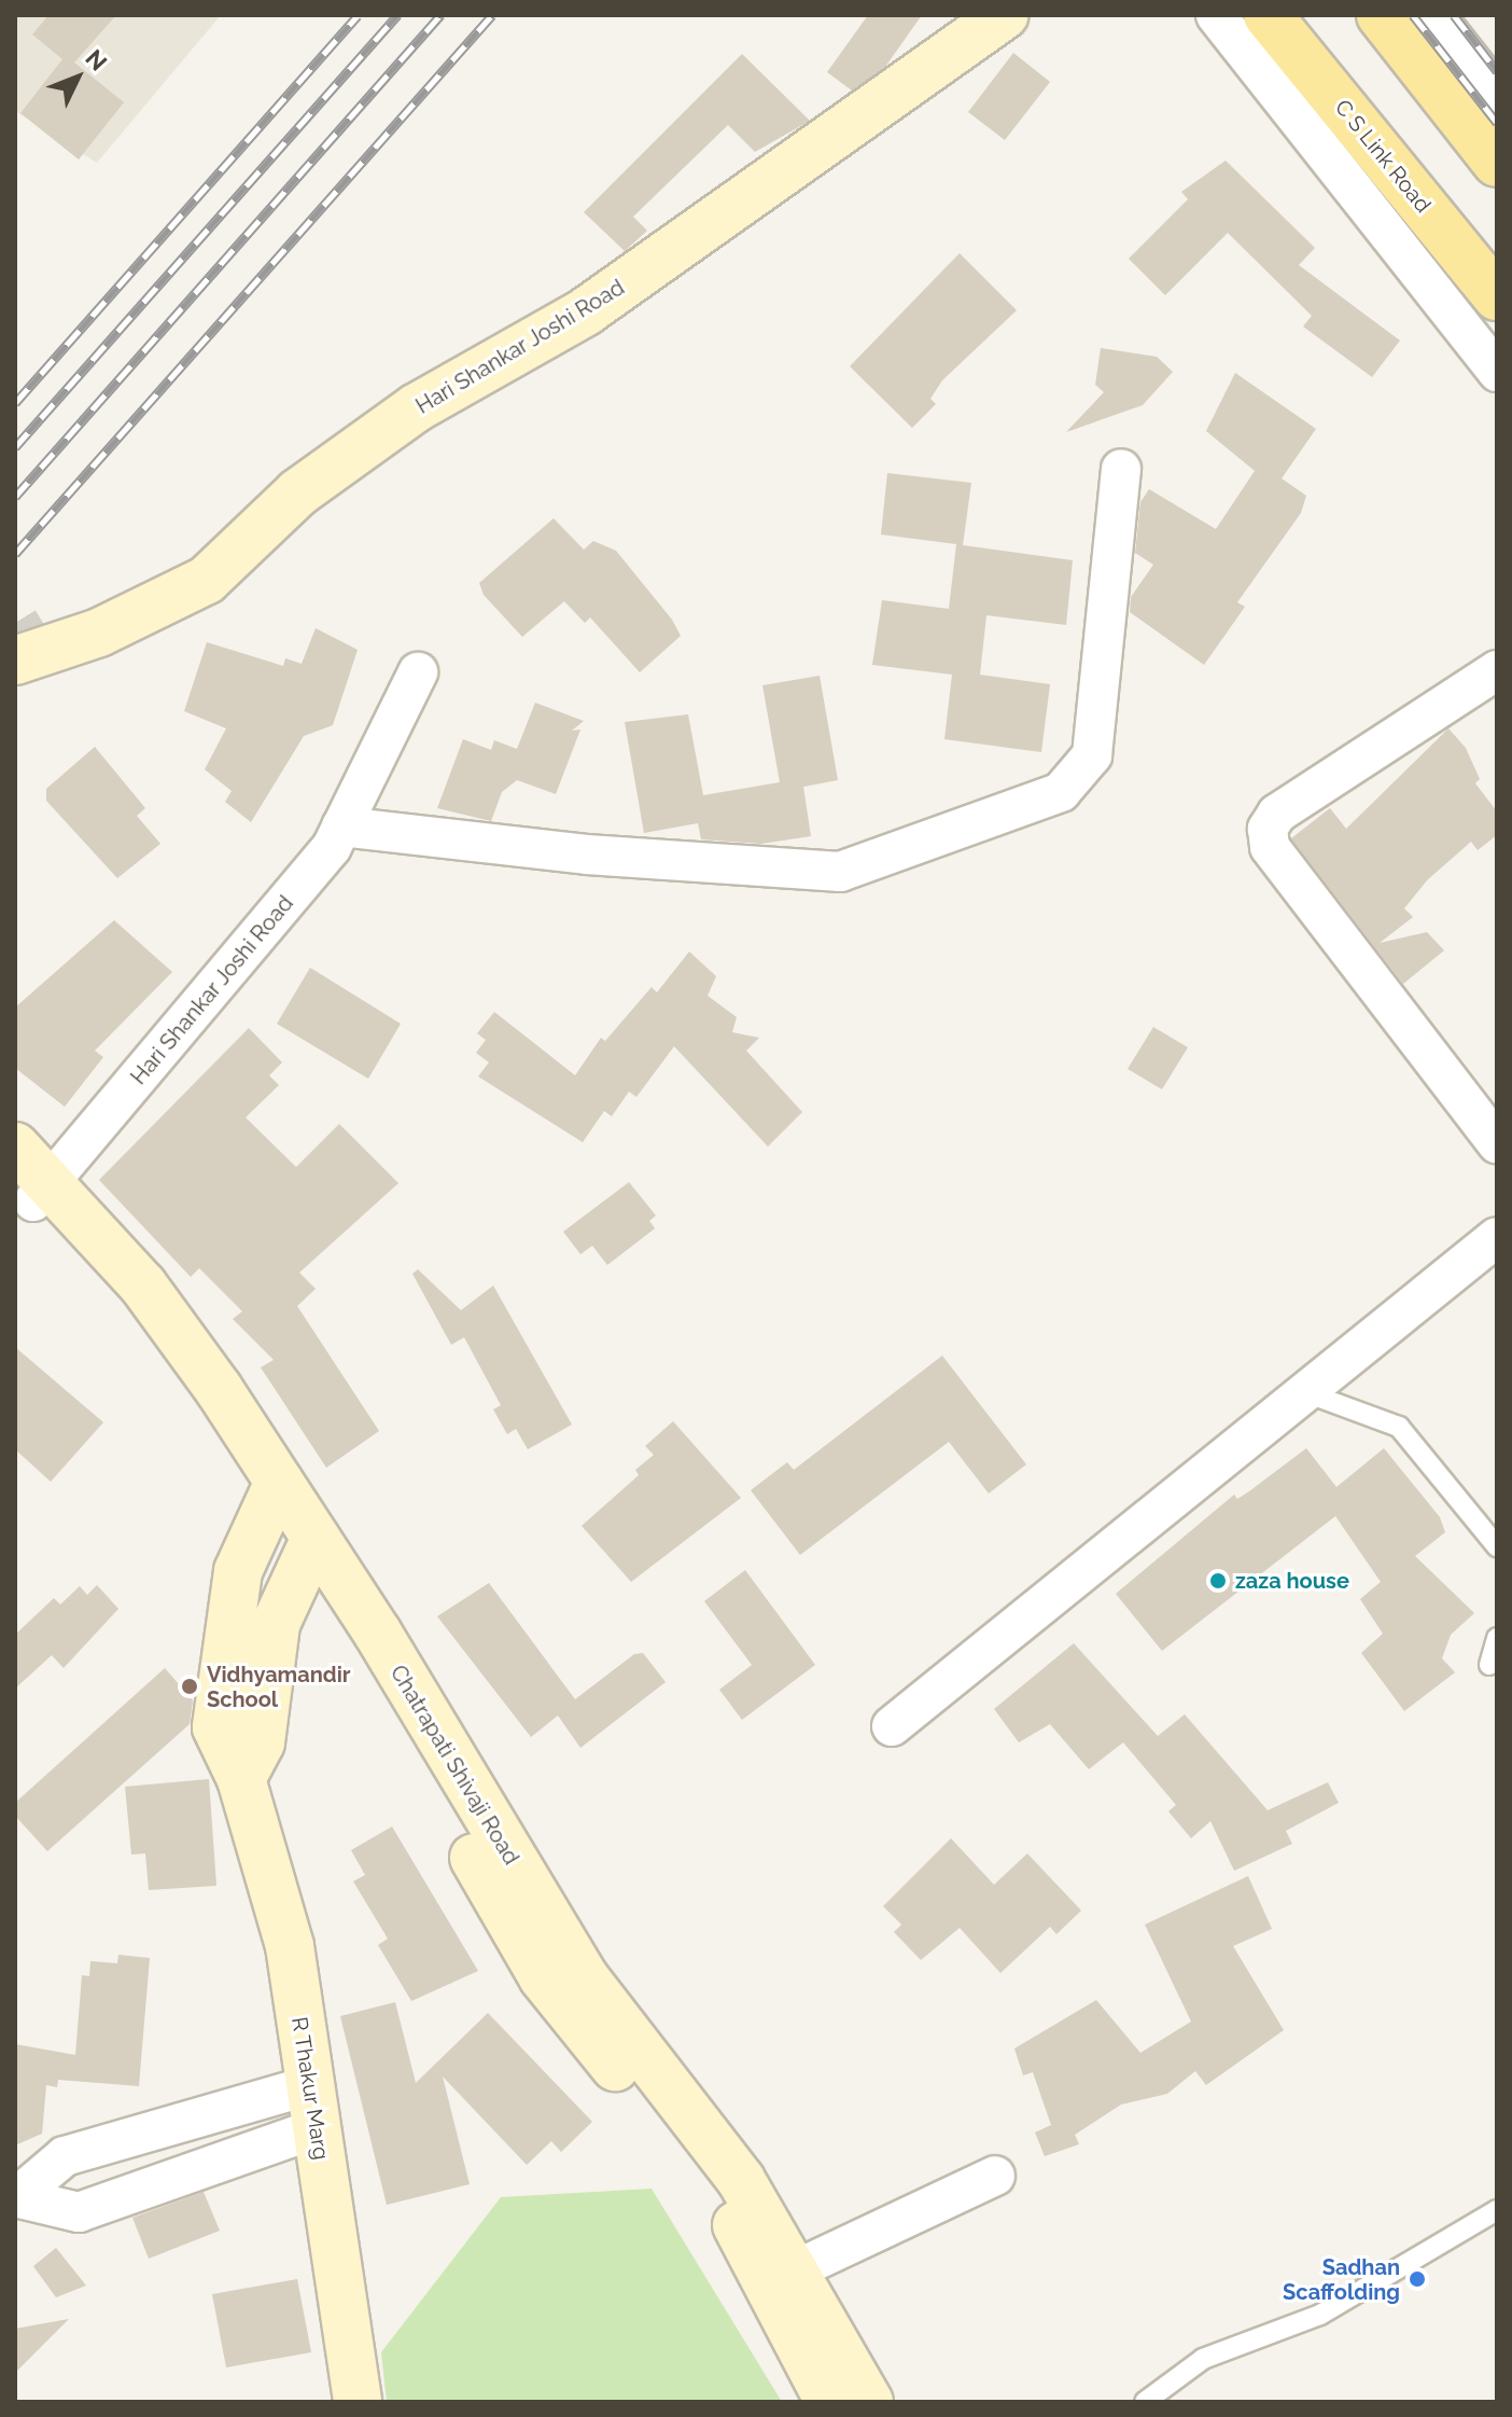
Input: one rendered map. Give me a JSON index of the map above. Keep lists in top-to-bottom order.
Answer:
{
  "streets": {
    "main road": ["C S Link Road"],
    "street": ["Hari Shankar Joshi Road", "R Thakur Marg"]
  },
  "places": ["zaza house", "Vidhyamandir School", "Sadhan Scaffolding"],
  "north": "top right"
}
